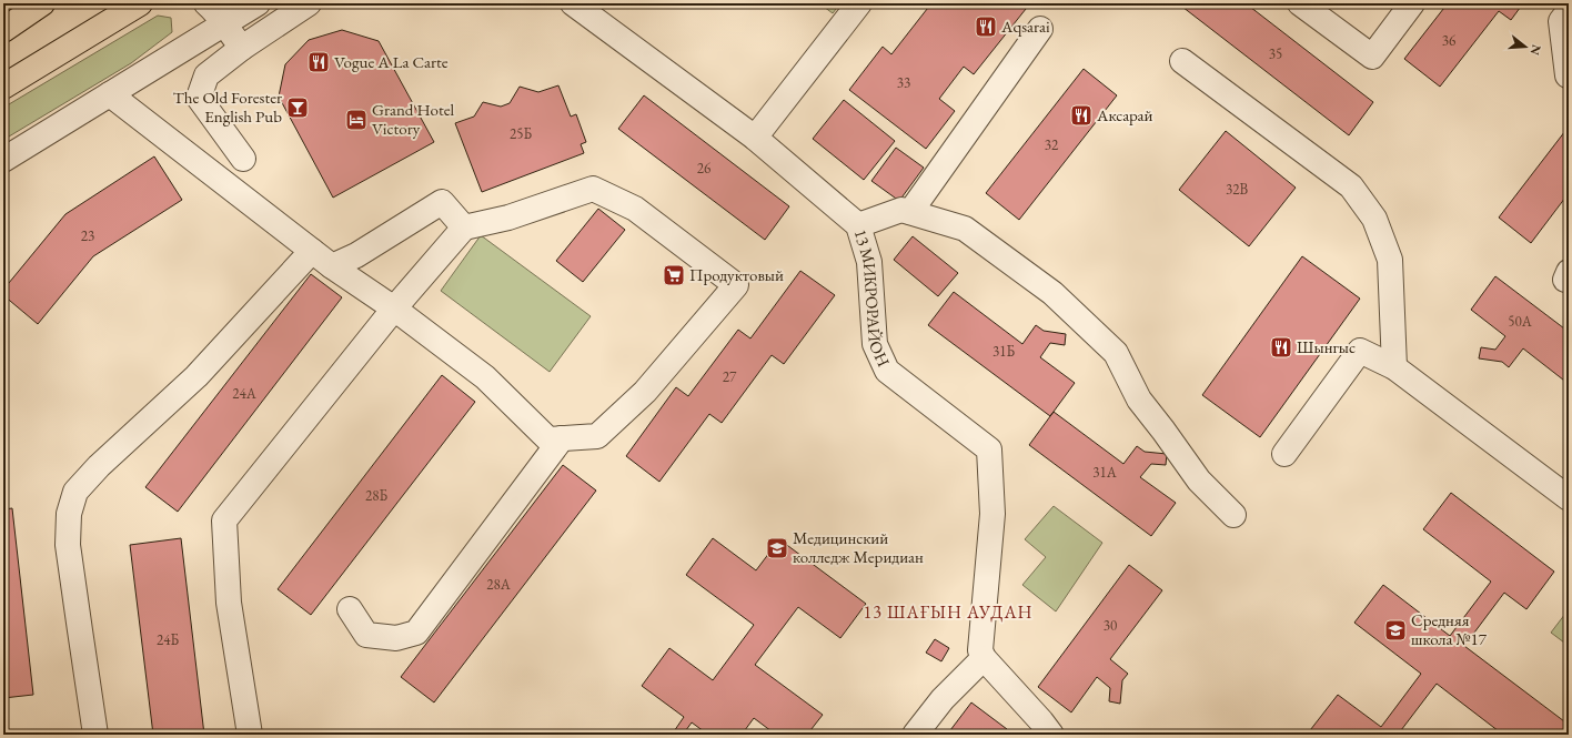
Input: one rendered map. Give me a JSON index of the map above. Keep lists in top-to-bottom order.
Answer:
{
  "streets": {
    "street": ["13 МИКРОРАЙОН"]
  },
  "districts": ["13 ШАҒЫН АУДАН"],
  "places": {
    "restaurant": [
      "Aqsarai",
      "Vogue A La Carte",
      "Аксарай",
      "Шынгыс"
    ],
    "bar": ["The Old Forester English Pub"],
    "hotel": ["Grand Hotel Victory"],
    "supermarket": ["Продуктовый"],
    "school or university": ["Медицинский колледж Меридиан", "Средняя школа №17"]
  },
  "house_numbers": [
    "36",
    "35",
    "33",
    "25Б",
    "32",
    "26",
    "32В",
    "23",
    "50А",
    "31Б",
    "27",
    "24А",
    "31А",
    "28Б",
    "28А",
    "30",
    "24Б"
  ],
  "north": "right"
}
